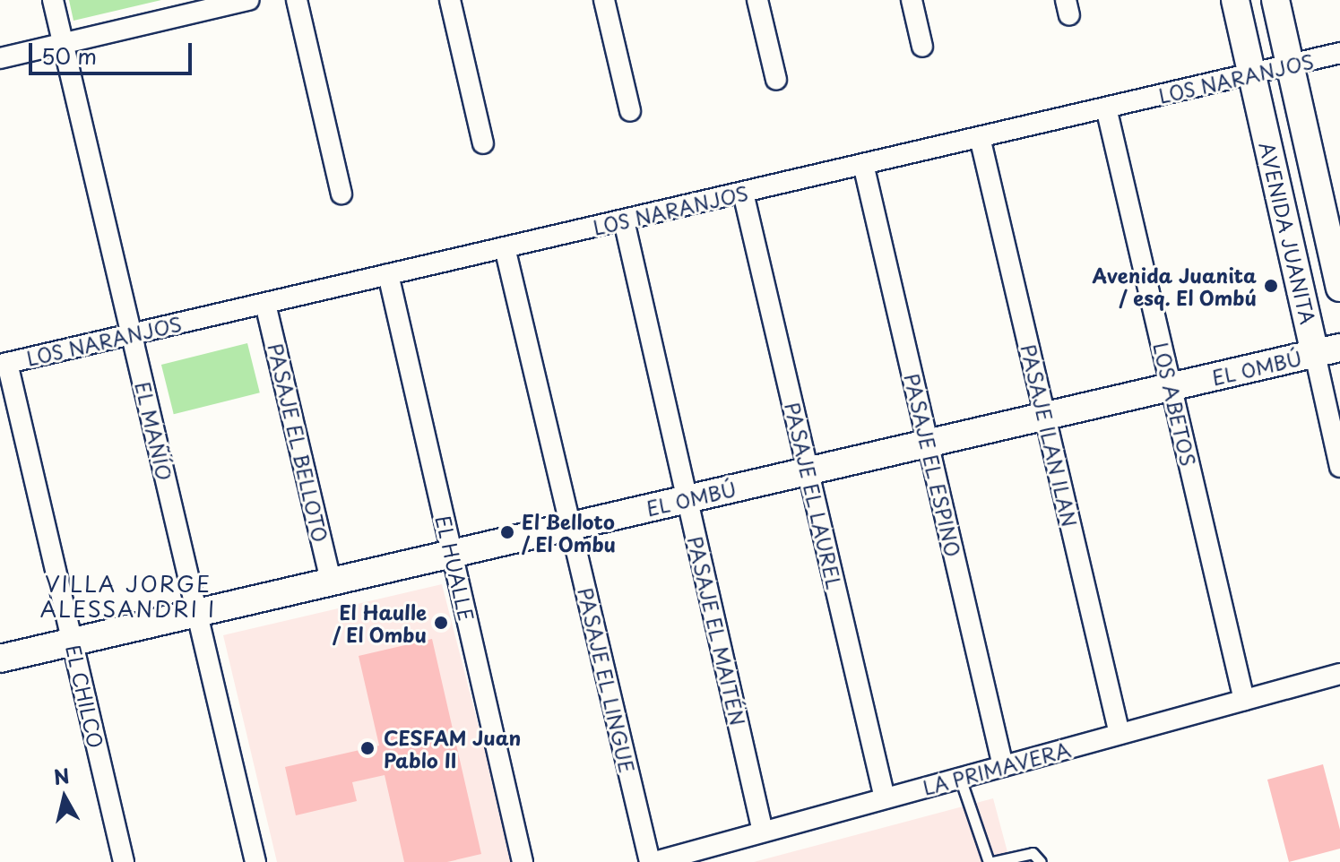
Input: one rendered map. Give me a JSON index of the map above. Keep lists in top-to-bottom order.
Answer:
{
  "streets": {
    "street": [
      "LOS NARANJOS",
      "AVENIDA JUANITA",
      "EL OMBÚ",
      "LOS ABETOS",
      "EL MAÑÍO",
      "PASAJE ILAN ILAN",
      "PASAJE EL BELLOTO",
      "PASAJE EL ESPINO",
      "PASAJE EL LAUREL",
      "EL HUALLE",
      "PASAJE EL MAITÉN",
      "PASAJE EL LINGUE",
      "EL CHILCO",
      "LA PRIMAVERA"
    ]
  },
  "crossings": [
    ["LOS NARANJOS", "AVENIDA JUANITA"],
    ["LOS NARANJOS", "LOS ABETOS"],
    ["LOS NARANJOS", "EL MAÑÍO"],
    ["LOS NARANJOS", "PASAJE ILAN ILAN"],
    ["LOS NARANJOS", "PASAJE EL BELLOTO"],
    ["LOS NARANJOS", "PASAJE EL ESPINO"],
    ["LOS NARANJOS", "PASAJE EL LAUREL"],
    ["LOS NARANJOS", "EL HUALLE"],
    ["LOS NARANJOS", "PASAJE EL MAITÉN"],
    ["LOS NARANJOS", "PASAJE EL LINGUE"],
    ["LOS NARANJOS", "EL CHILCO"],
    ["AVENIDA JUANITA", "EL OMBÚ"],
    ["EL OMBÚ", "LOS ABETOS"],
    ["EL OMBÚ", "EL MAÑÍO"],
    ["EL OMBÚ", "PASAJE ILAN ILAN"],
    ["EL OMBÚ", "PASAJE EL BELLOTO"],
    ["EL OMBÚ", "PASAJE EL ESPINO"],
    ["EL OMBÚ", "PASAJE EL LAUREL"],
    ["EL OMBÚ", "EL HUALLE"],
    ["EL OMBÚ", "PASAJE EL MAITÉN"],
    ["EL OMBÚ", "PASAJE EL LINGUE"],
    ["EL OMBÚ", "EL CHILCO"],
    ["LOS ABETOS", "LA PRIMAVERA"],
    ["PASAJE ILAN ILAN", "LA PRIMAVERA"],
    ["PASAJE EL ESPINO", "LA PRIMAVERA"],
    ["PASAJE EL LAUREL", "LA PRIMAVERA"],
    ["PASAJE EL MAITÉN", "LA PRIMAVERA"],
    ["PASAJE EL LINGUE", "LA PRIMAVERA"]
  ],
  "districts": ["VILLA JORGE ALESSANDRI I"],
  "places": [
    "Avenida Juanita / esq. El Ombú",
    "El Belloto / El Ombu",
    "El Haulle / El Ombu",
    "CESFAM Juan Pablo II"
  ],
  "scale_bar": "50 m",
  "north": "top"
}
